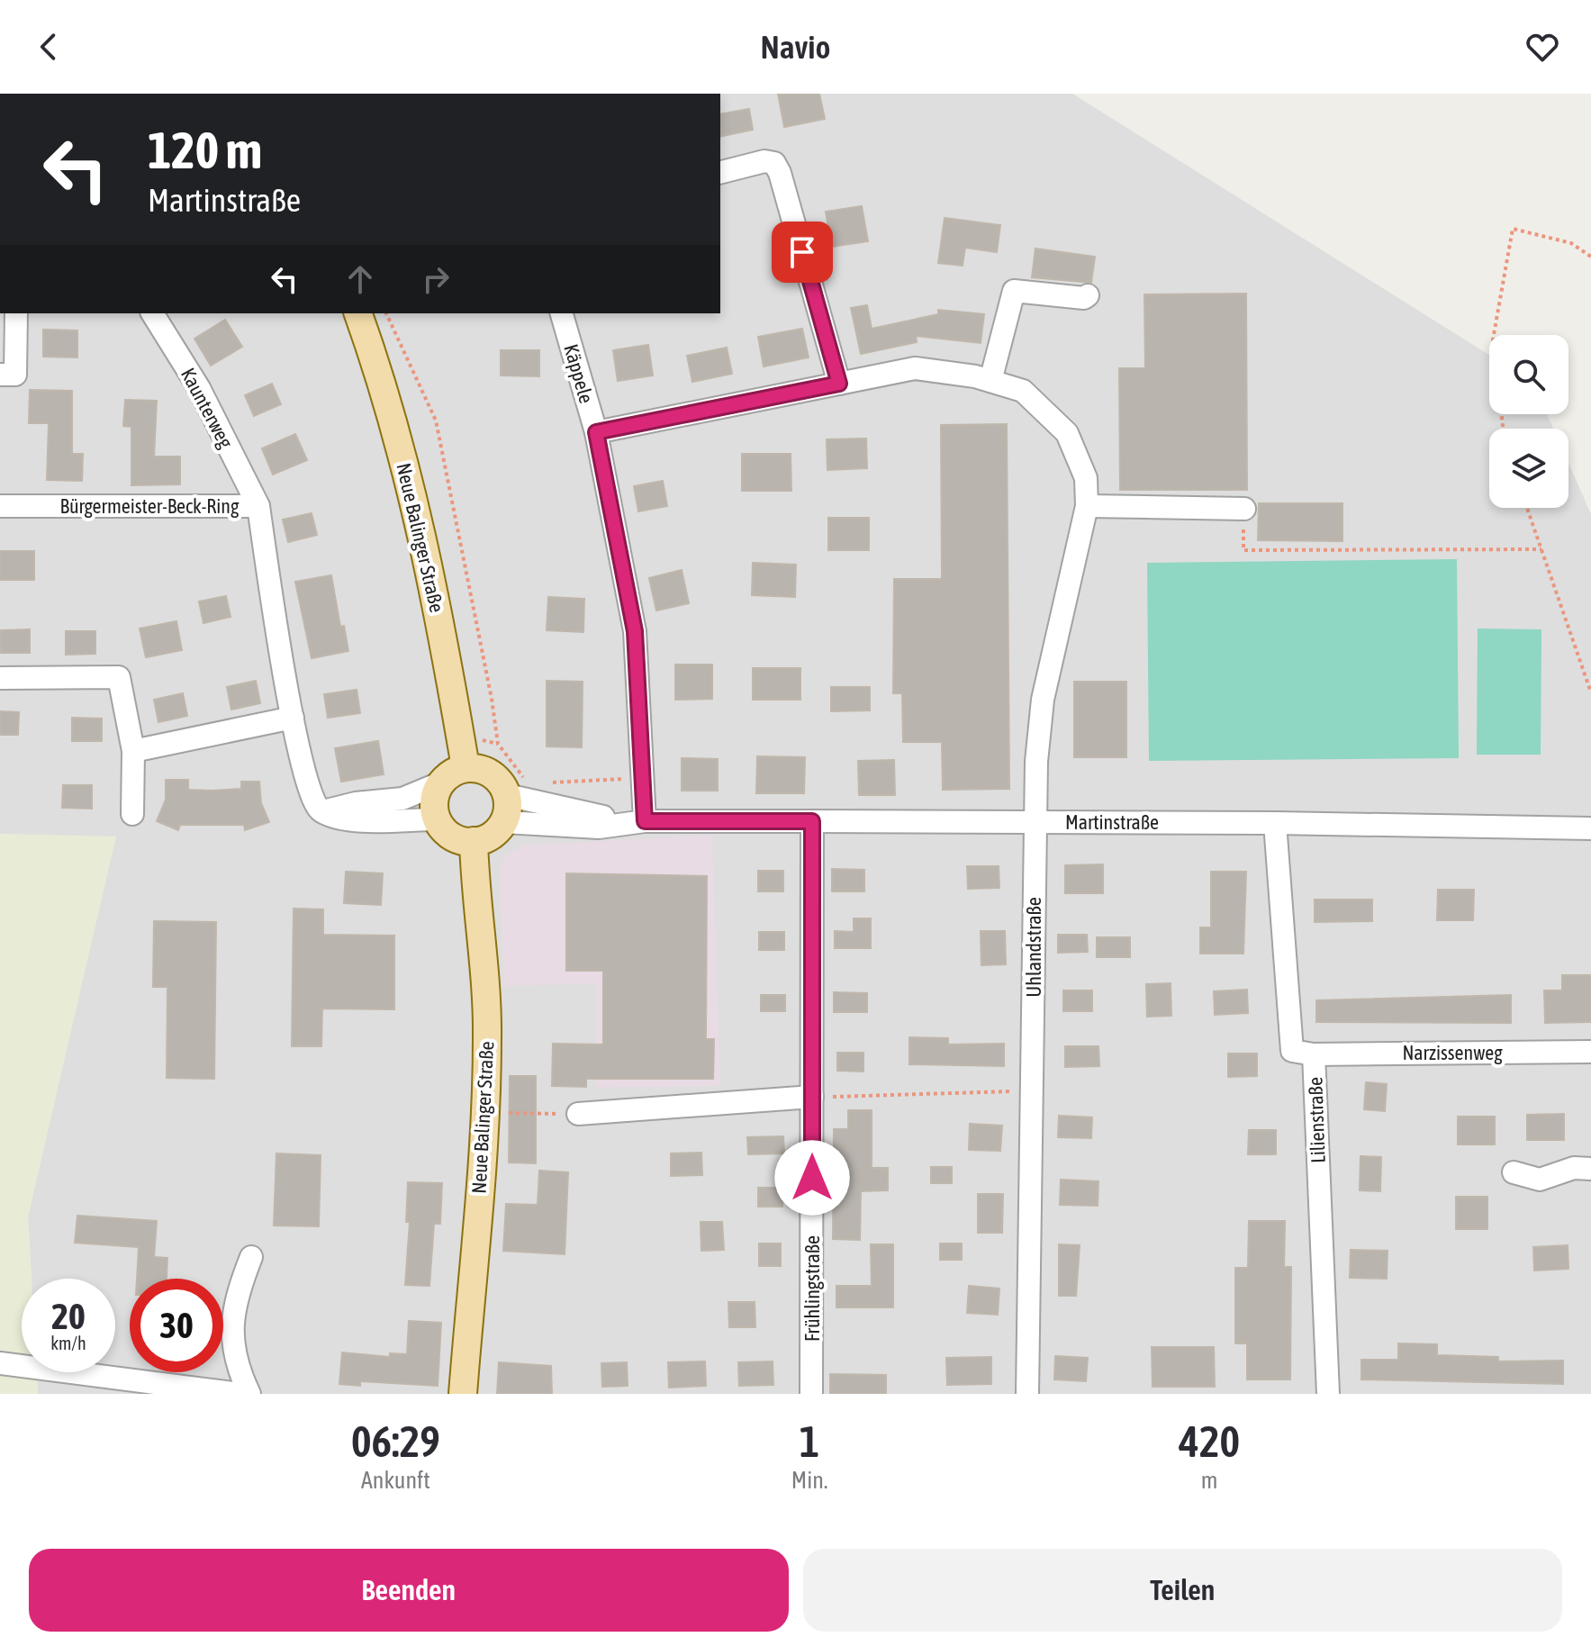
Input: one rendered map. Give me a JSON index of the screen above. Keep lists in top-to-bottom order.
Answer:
{
  "streets": {
    "main road": ["Neue Balinger Straße"],
    "street": [
      "Käppele",
      "Kaunterweg",
      "Bürgermeister-Beck-Ring",
      "Martinstraße",
      "Uhlandstraße",
      "Narzissenweg",
      "Lilienstraße",
      "Frühlingstraße"
    ]
  },
  "crossings": [
    ["Käppele", "Martinstraße"],
    ["Käppele", "Uhlandstraße"],
    ["Kaunterweg", "Bürgermeister-Beck-Ring"],
    ["Neue Balinger Straße", "Martinstraße"],
    ["Martinstraße", "Uhlandstraße"],
    ["Martinstraße", "Lilienstraße"],
    ["Martinstraße", "Frühlingstraße"],
    ["Narzissenweg", "Lilienstraße"]
  ],
  "page": {
    "header": "Navio",
    "turn": ["120 m", "Martinstraße"],
    "speed": "20 km/h",
    "limit": "30",
    "eta": [
      "06:29",
      "Ankunft",
      "1",
      "Min.",
      "420",
      "m"
    ],
    "buttons": ["Beenden", "Teilen"]
  }
}
